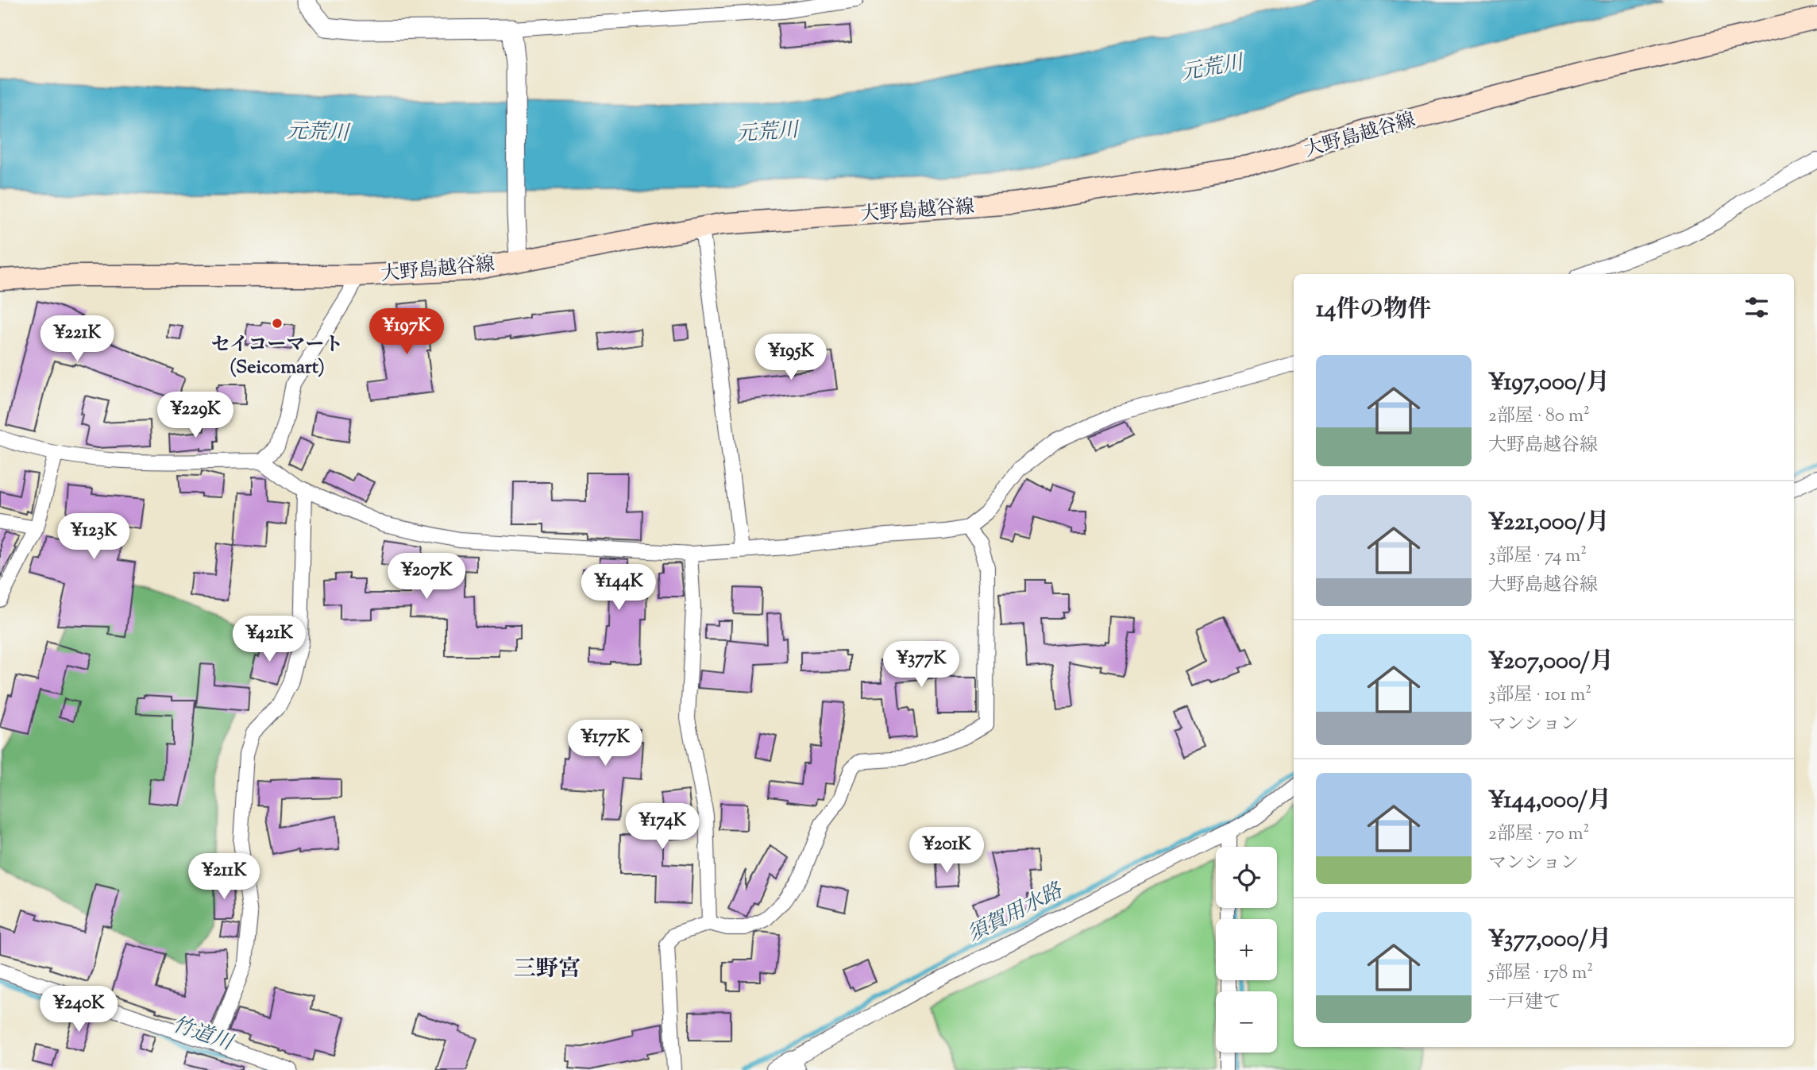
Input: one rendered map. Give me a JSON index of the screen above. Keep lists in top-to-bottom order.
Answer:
{
  "streets": {
    "main road": ["大野島越谷線"]
  },
  "districts": ["三野宮"],
  "water": ["元荒川", "須賀用水路", "竹道川"],
  "places": ["セイコーマート (Seicomart)"],
  "page": {
    "heading": "14件の物件",
    "price": [
      "¥197K",
      "¥221K",
      "¥195K",
      "¥229K",
      "¥123K",
      "¥207K",
      "¥144K",
      "¥421K",
      "¥377K",
      "¥177K",
      "¥174K",
      "¥201K",
      "¥211K",
      "¥240K"
    ],
    "list": [
      {
        "name": "¥197,000/月",
        "note": "2部屋 · 80 m² · 大野島越谷線"
      },
      {
        "name": "¥221,000/月",
        "note": "3部屋 · 74 m² · 大野島越谷線"
      },
      {
        "name": "¥207,000/月",
        "note": "3部屋 · 101 m² · マンション"
      },
      {
        "name": "¥144,000/月",
        "note": "2部屋 · 70 m² · マンション"
      },
      {
        "name": "¥377,000/月",
        "note": "5部屋 · 178 m² · 一戸建て"
      }
    ],
    "map_buttons": ["+", "−"]
  }
}
